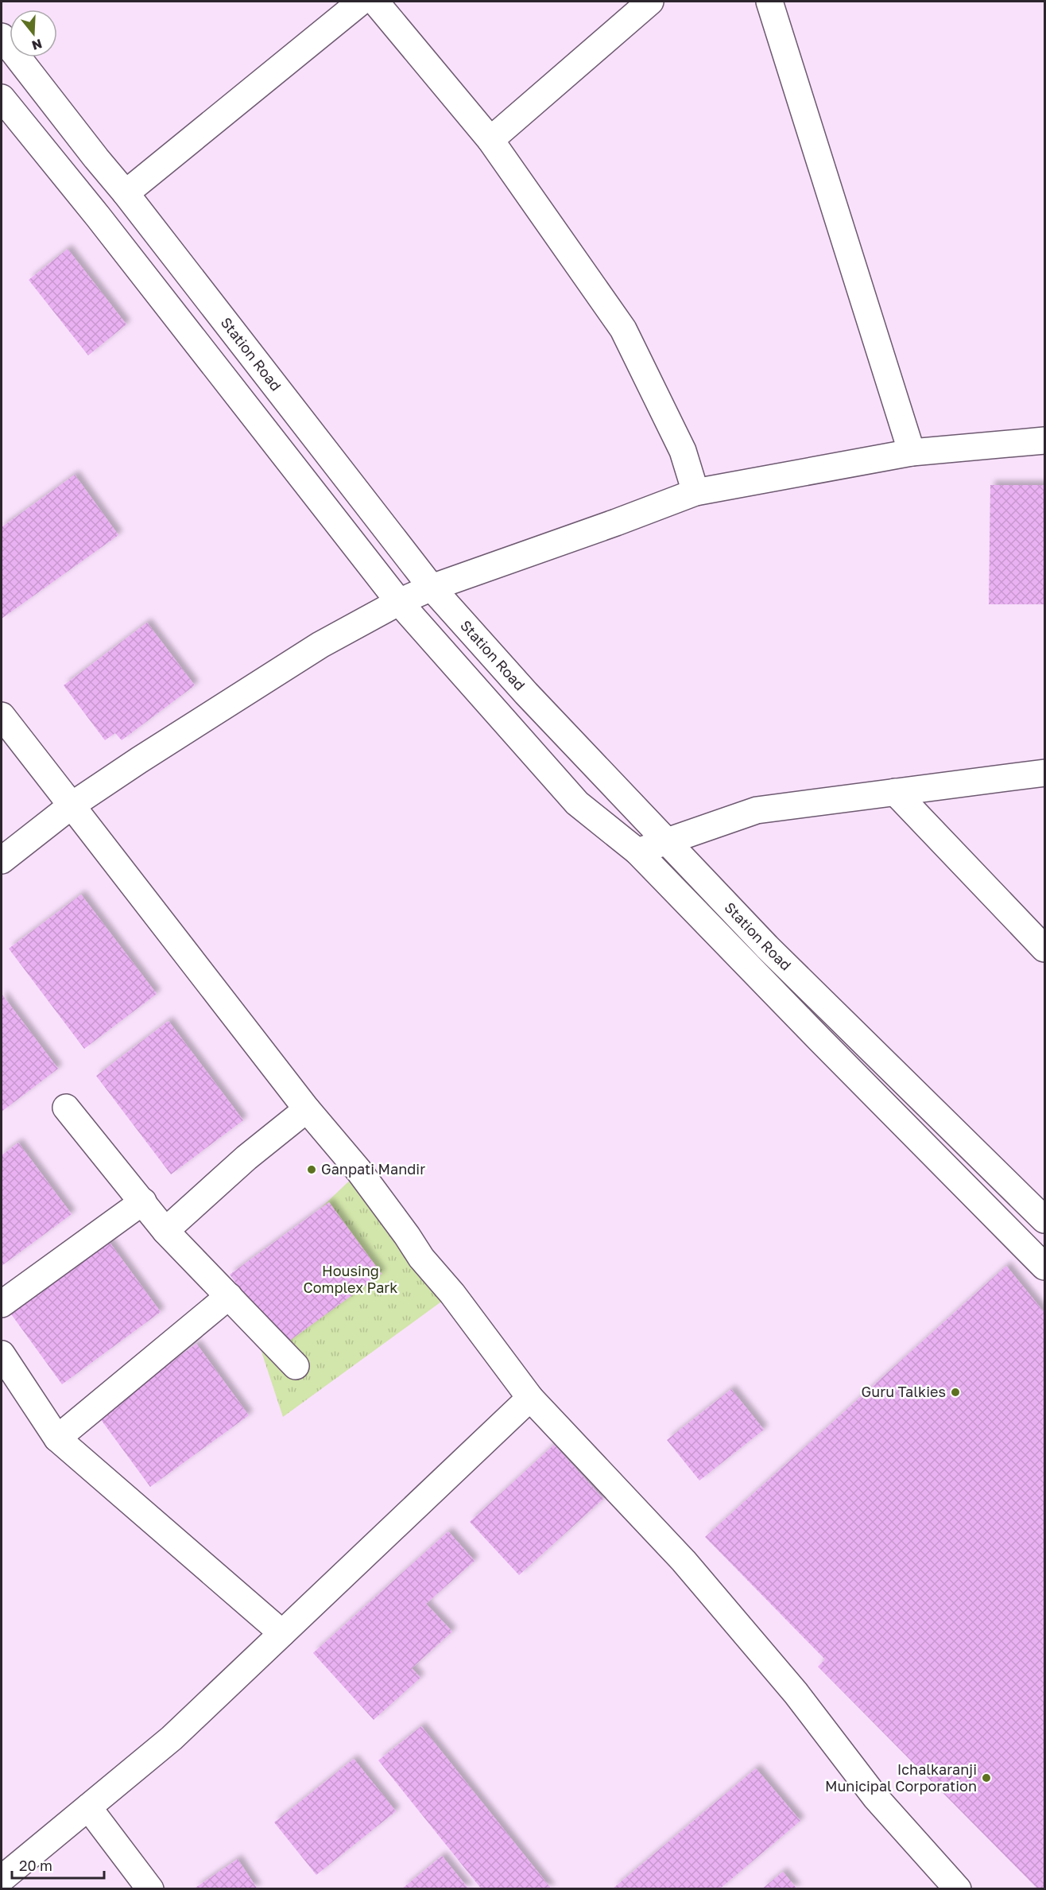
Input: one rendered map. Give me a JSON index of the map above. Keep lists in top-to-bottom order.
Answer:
{
  "streets": {
    "street": ["Station Road"]
  },
  "parks": ["Housing Complex Park"],
  "places": ["Ganpati Mandir", "Guru Talkies", "Ichalkaranji Municipal Corporation"],
  "scale_bar": "20 m",
  "north": "bottom"
}
